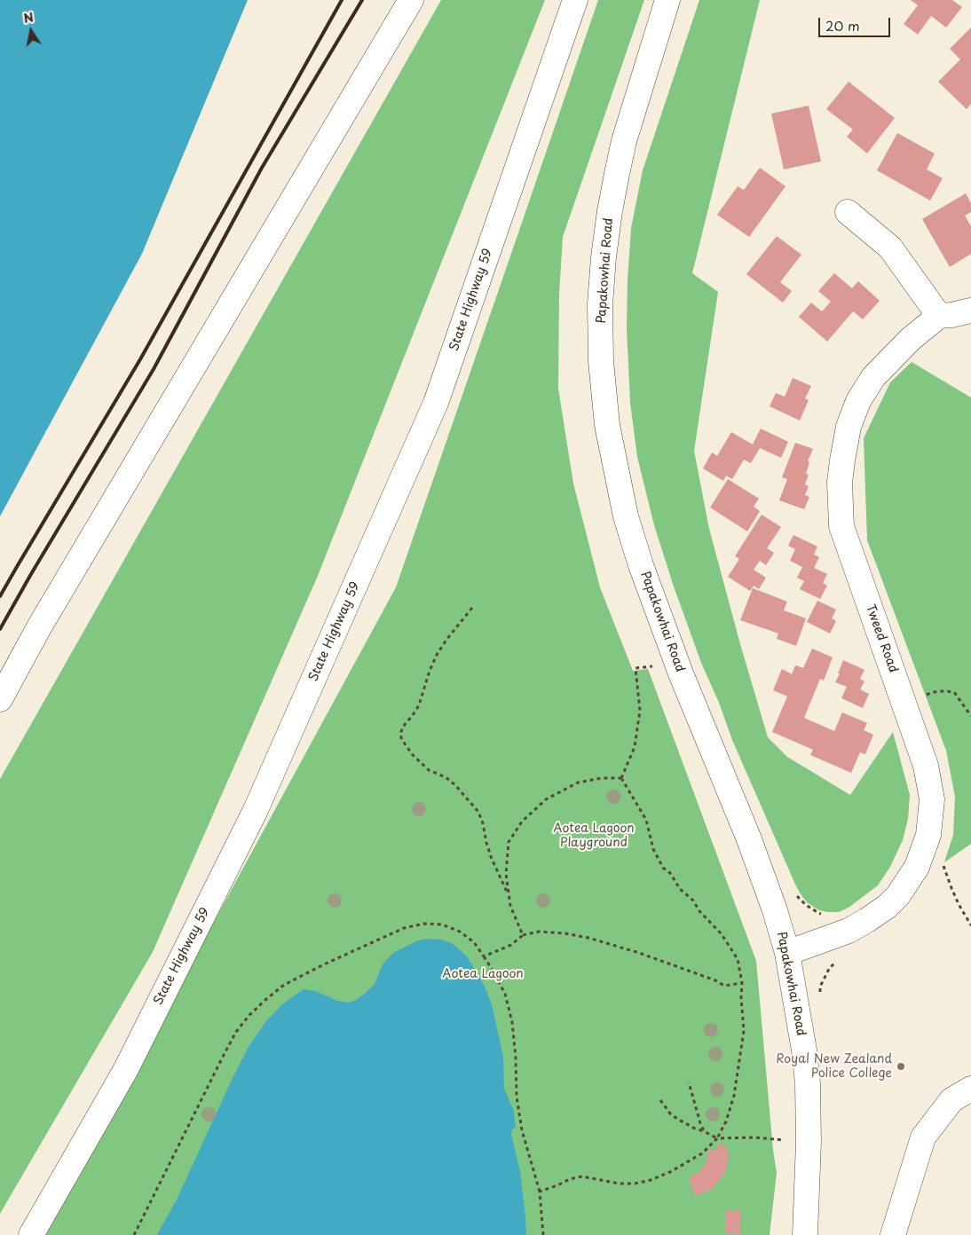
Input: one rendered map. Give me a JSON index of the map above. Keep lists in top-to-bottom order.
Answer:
{
  "streets": {
    "street": ["Papakowhai Road", "State Highway 59", "Tweed Road"]
  },
  "crossings": [
    ["Papakowhai Road", "Tweed Road"]
  ],
  "parks": ["Aotea Lagoon Playground", "Aotea Lagoon"],
  "places": ["Royal New Zealand Police College"],
  "scale_bar": "20 m",
  "north": "top"
}
